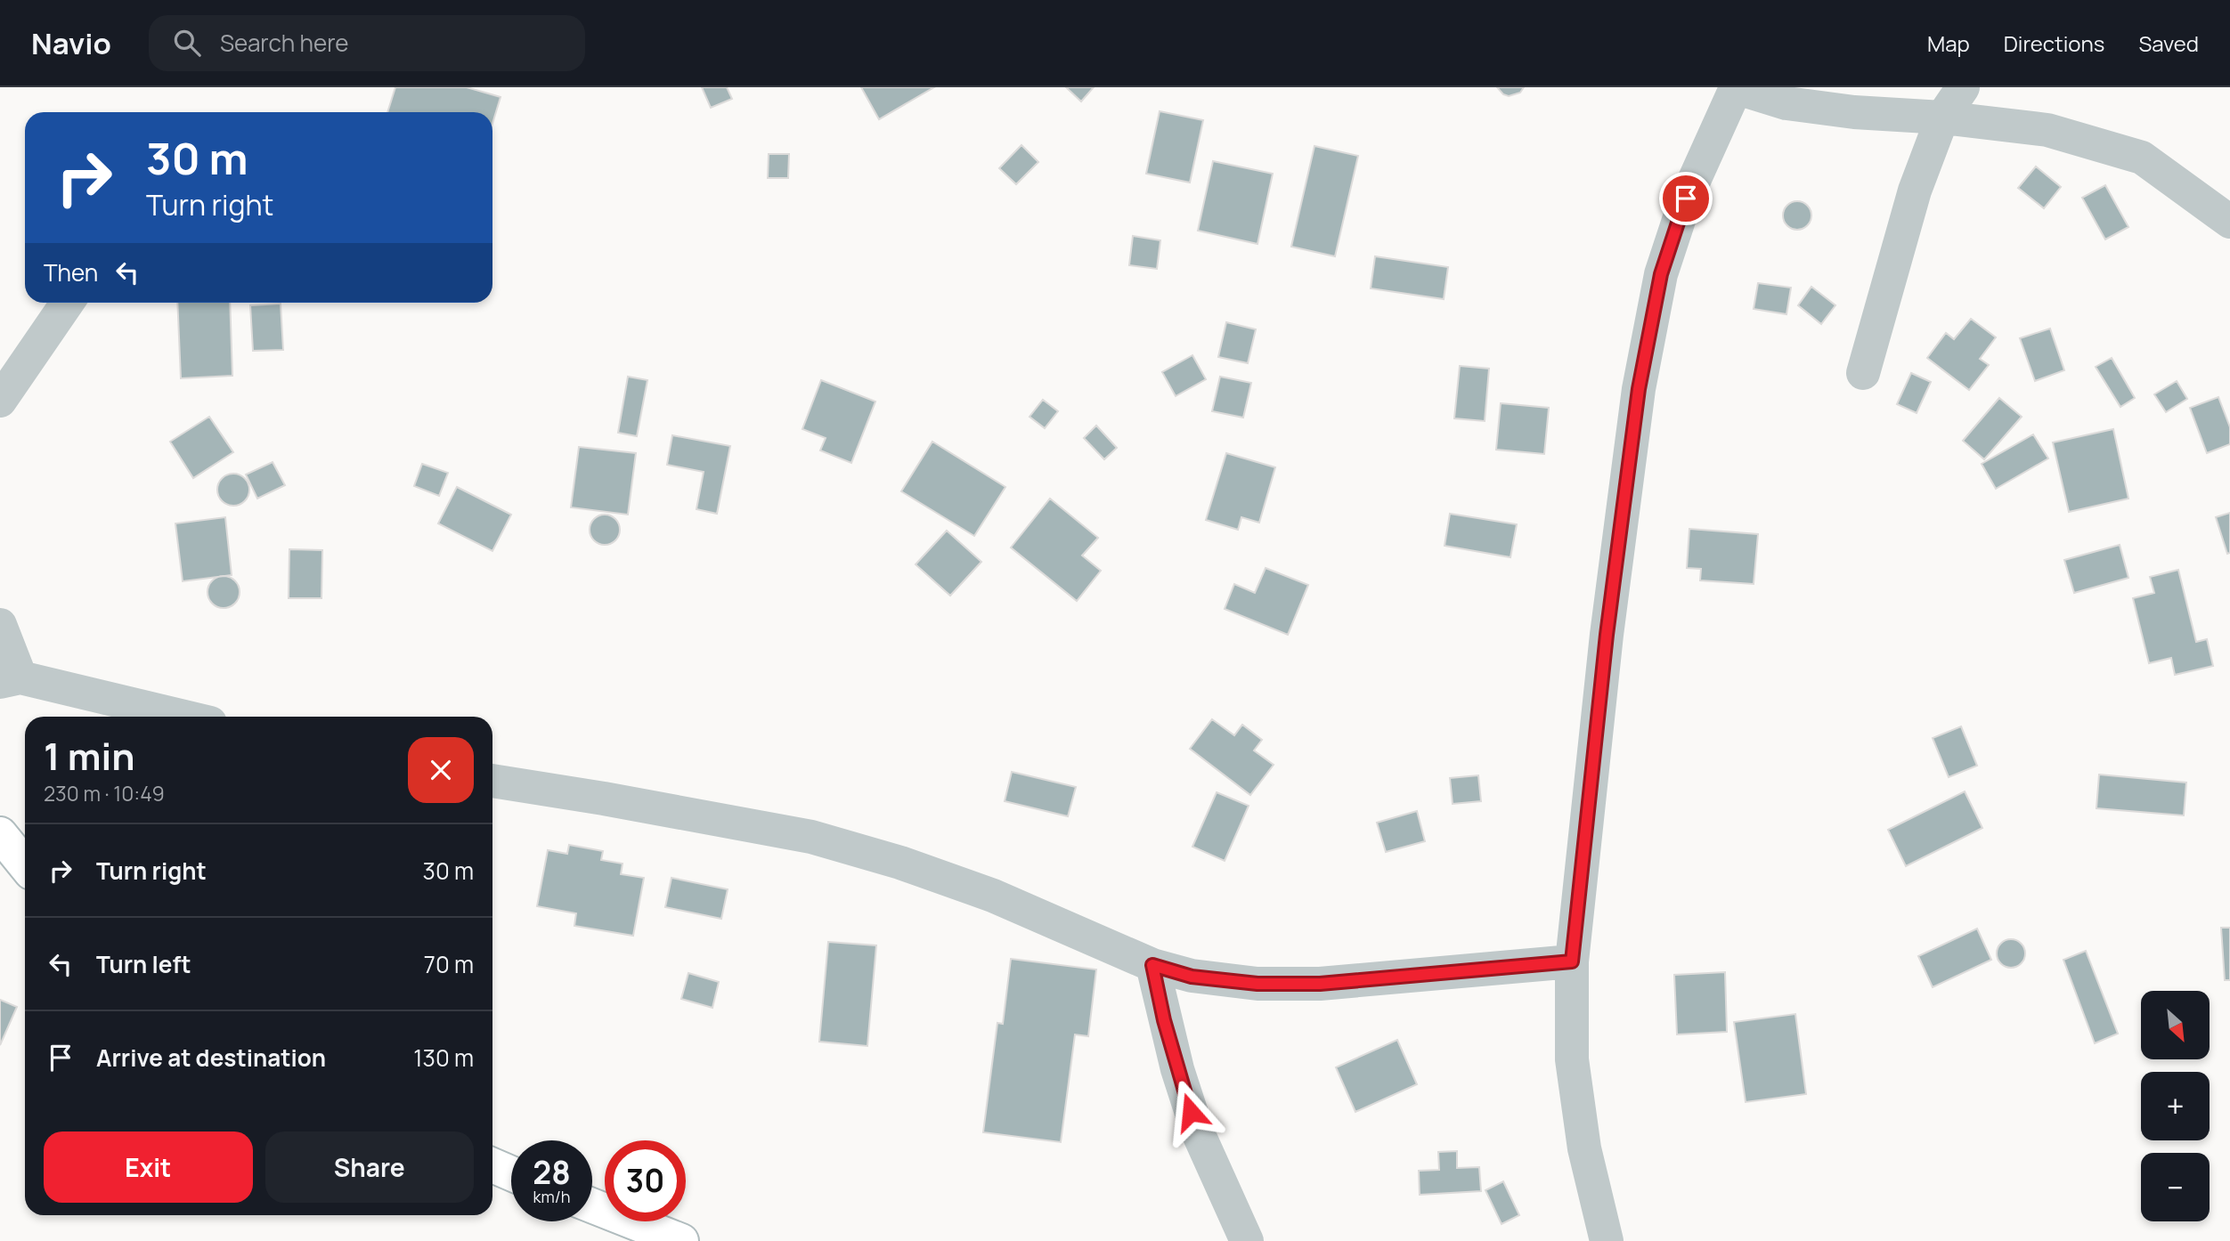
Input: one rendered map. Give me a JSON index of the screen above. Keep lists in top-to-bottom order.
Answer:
{
  "north": "bottom right",
  "page": {
    "header": "Navio",
    "search": "Search here",
    "nav": ["Map", "Directions", "Saved"],
    "turn": ["30 m", "Turn right"],
    "then": "Then",
    "heading": ["1 min", "230 m · 10:49"],
    "list": [
      {
        "name": "Turn right",
        "value": "30 m"
      },
      {
        "name": "Turn left",
        "value": "70 m"
      },
      {
        "name": "Arrive at destination",
        "value": "130 m"
      }
    ],
    "map_buttons": ["+", "−"],
    "buttons": ["Exit", "Share"],
    "speed": "28 km/h",
    "limit": "30"
  }
}
